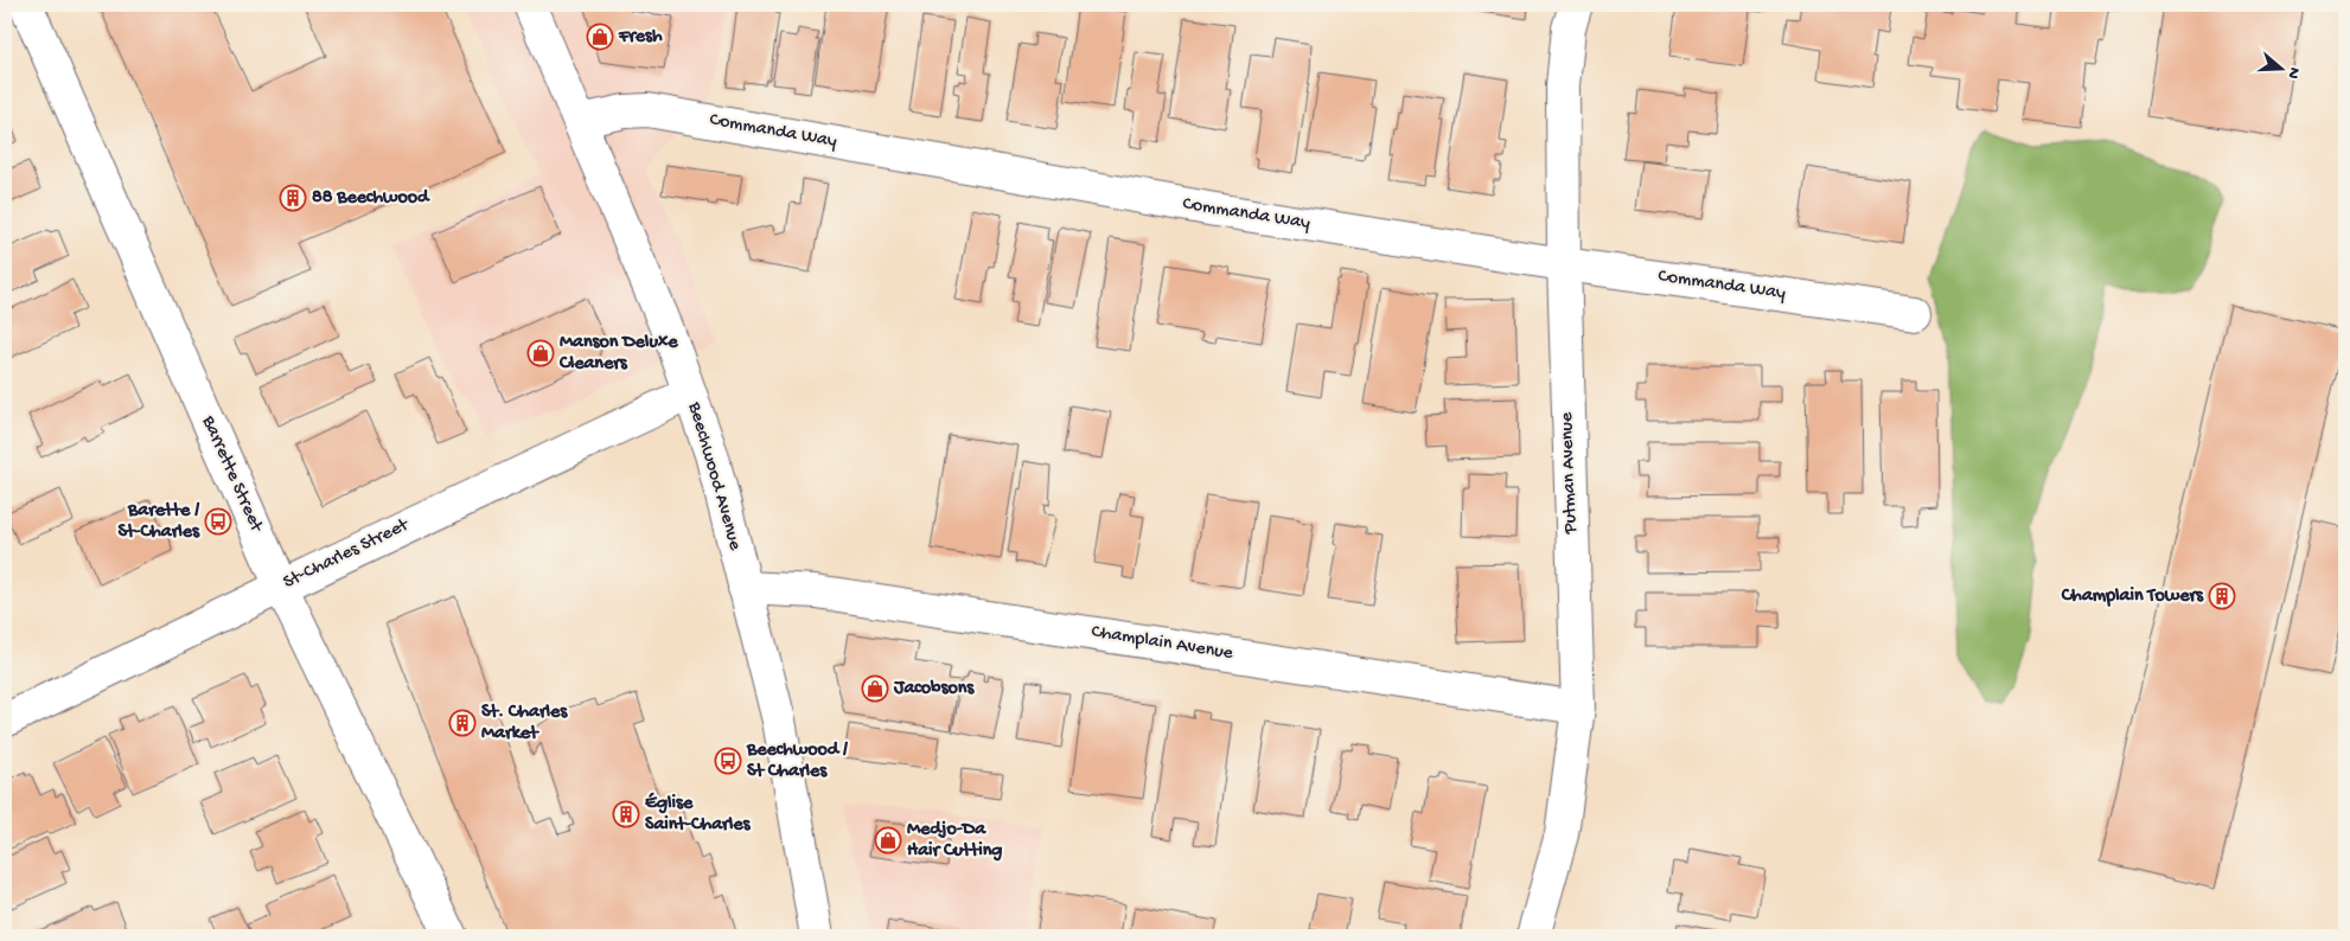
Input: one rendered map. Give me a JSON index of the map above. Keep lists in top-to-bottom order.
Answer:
{
  "streets": {
    "street": [
      "Commanda Way",
      "Putman Avenue",
      "Barrette Street",
      "Beechwood Avenue",
      "St-Charles Street",
      "Champlain Avenue"
    ]
  },
  "crossings": [
    ["Commanda Way", "Putman Avenue"],
    ["Commanda Way", "Beechwood Avenue"],
    ["Putman Avenue", "Champlain Avenue"],
    ["Barrette Street", "St-Charles Street"],
    ["Beechwood Avenue", "St-Charles Street"],
    ["Beechwood Avenue", "Champlain Avenue"]
  ],
  "places": {
    "shop": [
      "Fresh",
      "Manson Deluxe Cleaners",
      "Jacobsons",
      "Medjo-Da Hair Cutting"
    ],
    "building": [
      "88 Beechwood",
      "Champlain Towers",
      "St. Charles Market",
      "Église Saint-Charles"
    ],
    "bus stop": ["Barette / St-Charles", "Beechwood / St Charles"]
  },
  "north": "right"
}
